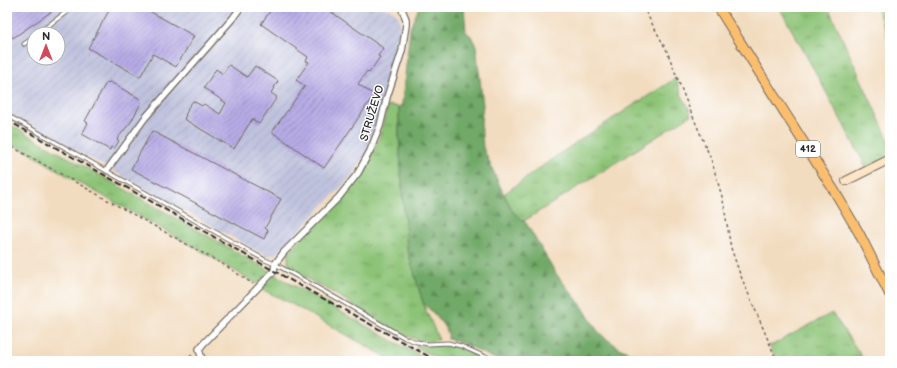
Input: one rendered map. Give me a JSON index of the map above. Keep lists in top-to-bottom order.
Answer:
{
  "streets": {
    "main road": ["412"],
    "street": ["STRUŽEVO"]
  },
  "north": "top"
}
